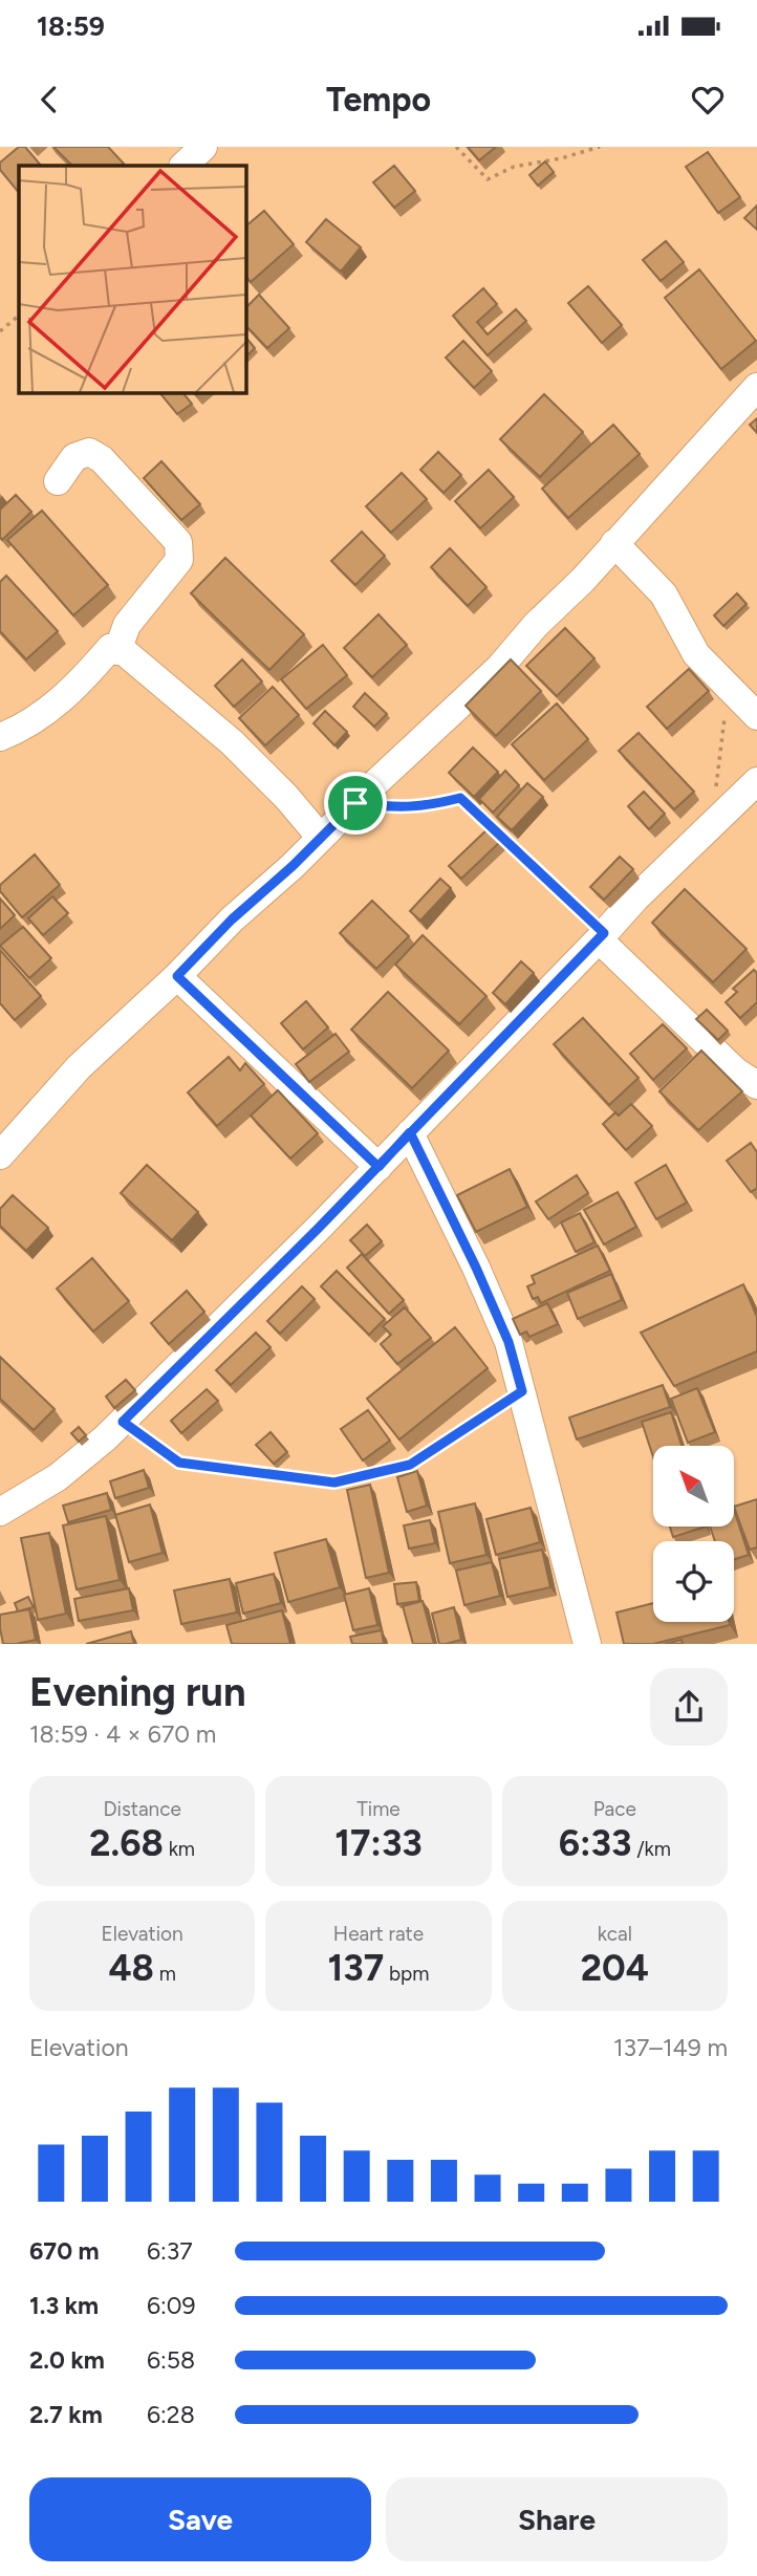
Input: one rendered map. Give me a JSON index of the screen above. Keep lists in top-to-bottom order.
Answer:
{
  "north": "top left",
  "page": {
    "status": "18:59",
    "header": "Tempo",
    "heading": ["Evening run", "18:59 · 4 × 670 m"],
    "stats": [
      ["Distance", "2.68 km"],
      ["Time", "17:33"],
      ["Pace", "6:33 /km"],
      ["Elevation", "48 m"],
      ["Heart rate", "137 bpm"],
      ["kcal", "204"]
    ],
    "chart": ["Elevation", "137–149 m"],
    "list": [
      {
        "name": "670 m",
        "note": "6:37"
      },
      {
        "name": "1.3 km",
        "note": "6:09"
      },
      {
        "name": "2.0 km",
        "note": "6:58"
      },
      {
        "name": "2.7 km",
        "note": "6:28"
      }
    ],
    "buttons": ["Save", "Share"]
  }
}
